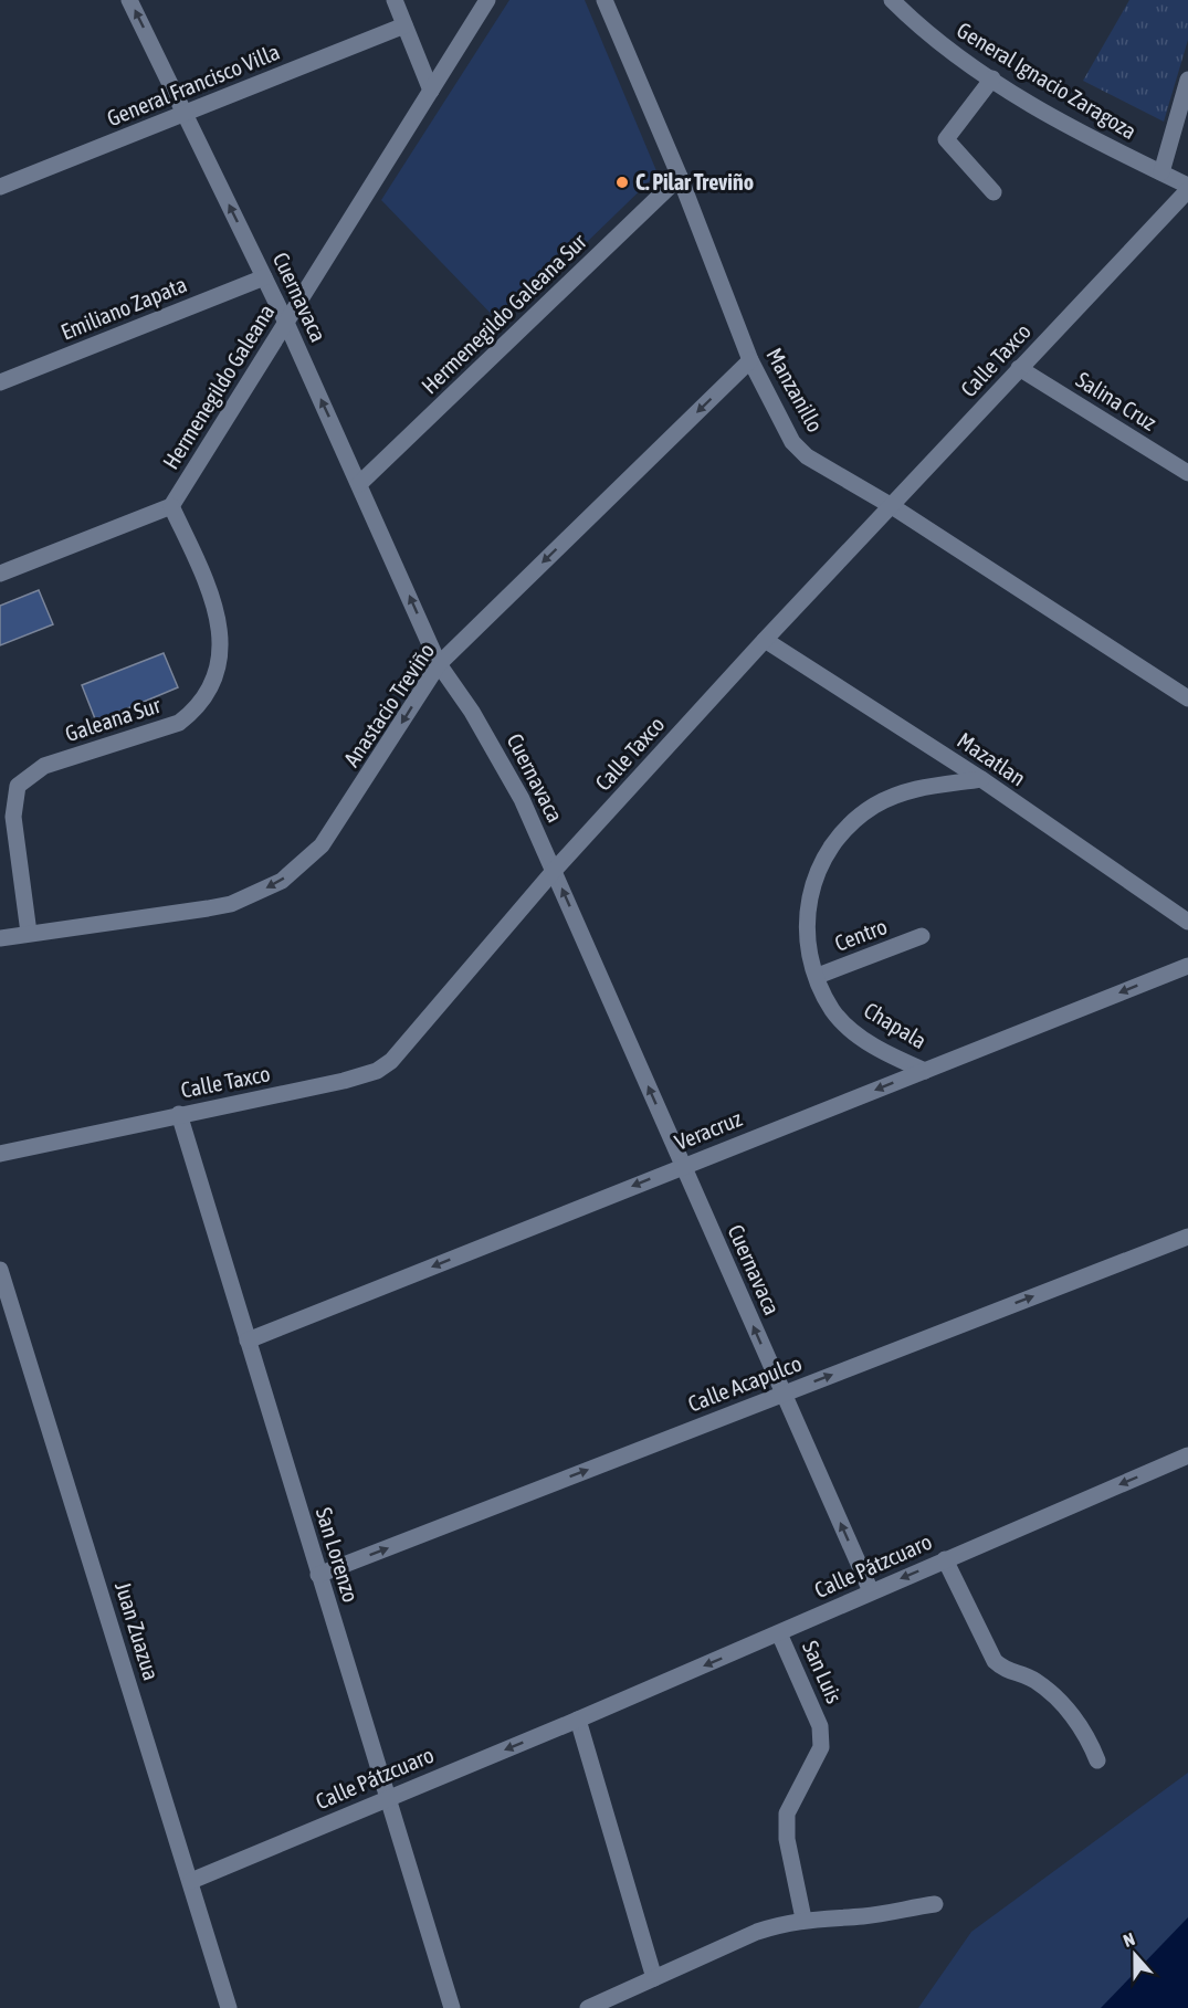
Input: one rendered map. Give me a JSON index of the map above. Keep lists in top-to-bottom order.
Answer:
{
  "streets": {
    "street": [
      "General Ignacio Zaragoza",
      "General Francisco Villa",
      "Cuernavaca",
      "Emiliano Zapata",
      "Hermenegildo Galeana Sur",
      "Calle Taxco",
      "Hermenegildo Galeana",
      "Manzanillo",
      "Salina Cruz",
      "Anastacio Treviño",
      "Galeana Sur",
      "Mazatlan",
      "Centro",
      "Chapala",
      "Veracruz",
      "Calle Acapulco",
      "San Lorenzo",
      "Calle Pátzcuaro",
      "Juan Zuazua",
      "San Luis"
    ]
  },
  "crossings": [
    ["General Francisco Villa", "Cuernavaca"],
    ["Cuernavaca", "Emiliano Zapata"],
    ["Cuernavaca", "Hermenegildo Galeana Sur"],
    ["Cuernavaca", "Calle Taxco"],
    ["Cuernavaca", "Hermenegildo Galeana"],
    ["Cuernavaca", "Anastacio Treviño"],
    ["Cuernavaca", "Veracruz"],
    ["Cuernavaca", "Calle Acapulco"],
    ["Cuernavaca", "Calle Pátzcuaro"],
    ["Hermenegildo Galeana Sur", "Manzanillo"],
    ["Calle Taxco", "Manzanillo"],
    ["Calle Taxco", "Salina Cruz"],
    ["Calle Taxco", "Mazatlan"],
    ["Calle Taxco", "San Lorenzo"],
    ["Hermenegildo Galeana", "Galeana Sur"],
    ["Manzanillo", "Anastacio Treviño"],
    ["Anastacio Treviño", "Galeana Sur"],
    ["Mazatlan", "Chapala"],
    ["Centro", "Chapala"],
    ["Chapala", "Veracruz"],
    ["Veracruz", "San Lorenzo"],
    ["Calle Acapulco", "San Lorenzo"],
    ["San Lorenzo", "Calle Pátzcuaro"],
    ["Calle Pátzcuaro", "Juan Zuazua"],
    ["Calle Pátzcuaro", "San Luis"]
  ],
  "one_way": [
    "Cuernavaca",
    "Anastacio Treviño",
    "Veracruz",
    "Calle Acapulco",
    "Calle Pátzcuaro"
  ],
  "places": ["C. Pilar Treviño"],
  "north": "top"
}
